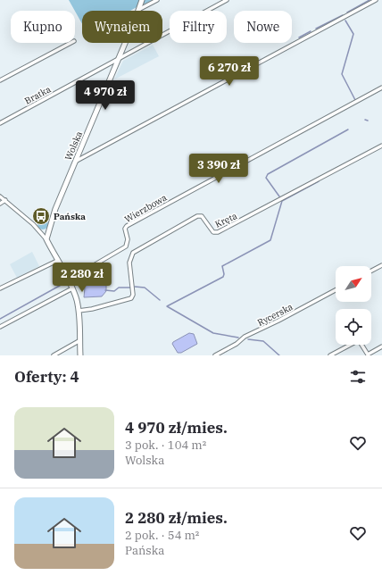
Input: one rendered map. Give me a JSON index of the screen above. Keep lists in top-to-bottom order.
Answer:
{
  "streets": {
    "street": [
      "Bratka",
      "Wolska",
      "Wierzbowa",
      "Kręta",
      "Rycerska"
    ]
  },
  "crossings": [
    ["Bratka", "Wolska"]
  ],
  "places": {
    "bus stop": ["Pańska"]
  },
  "north": "top right",
  "page": {
    "chip": [
      "Kupno",
      "Wynajem",
      "Filtry",
      "Nowe"
    ],
    "price": [
      "6 270 zł",
      "4 970 zł",
      "3 390 zł",
      "2 280 zł"
    ],
    "heading": "Oferty: 4",
    "list": [
      {
        "name": "4 970 zł/mies.",
        "note": "3 pok. · 104 m² · Wolska"
      },
      {
        "name": "2 280 zł/mies.",
        "note": "2 pok. · 54 m² · Pańska"
      }
    ]
  }
}
